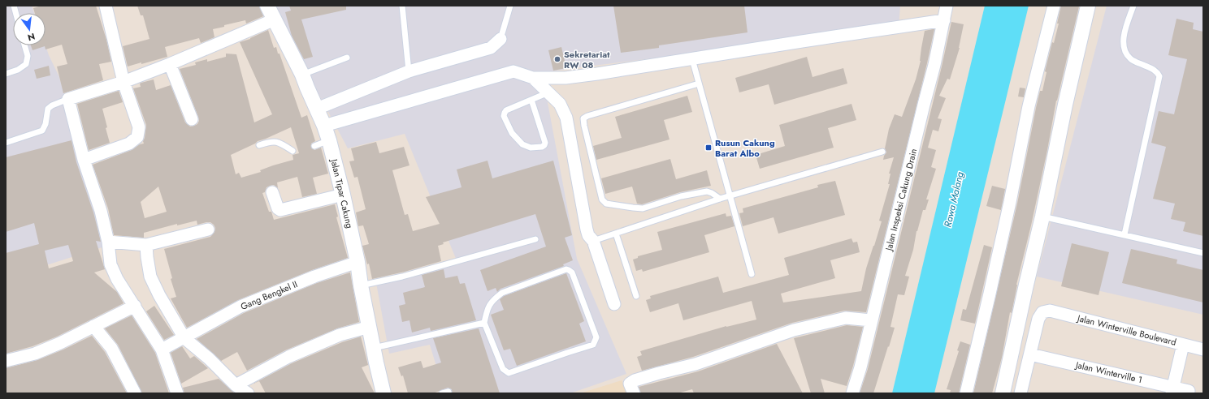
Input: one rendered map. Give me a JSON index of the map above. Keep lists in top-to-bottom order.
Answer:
{
  "streets": {
    "street": [
      "Jalan Tipar Cakung",
      "Jalan Inspeksi Cakung Drain",
      "Gang Bengkel II",
      "Jalan Winterville Boulevard",
      "Jalan Winterville 1"
    ]
  },
  "crossings": [
    ["Jalan Tipar Cakung", "Gang Bengkel II"],
    ["Jalan Winterville Boulevard", "Jalan Winterville 1"]
  ],
  "water": ["Rawa Malang"],
  "places": {
    "other": ["Sekretariat RW 08"],
    "transit": ["Rusun Cakung Barat Albo"]
  },
  "north": "bottom"
}
